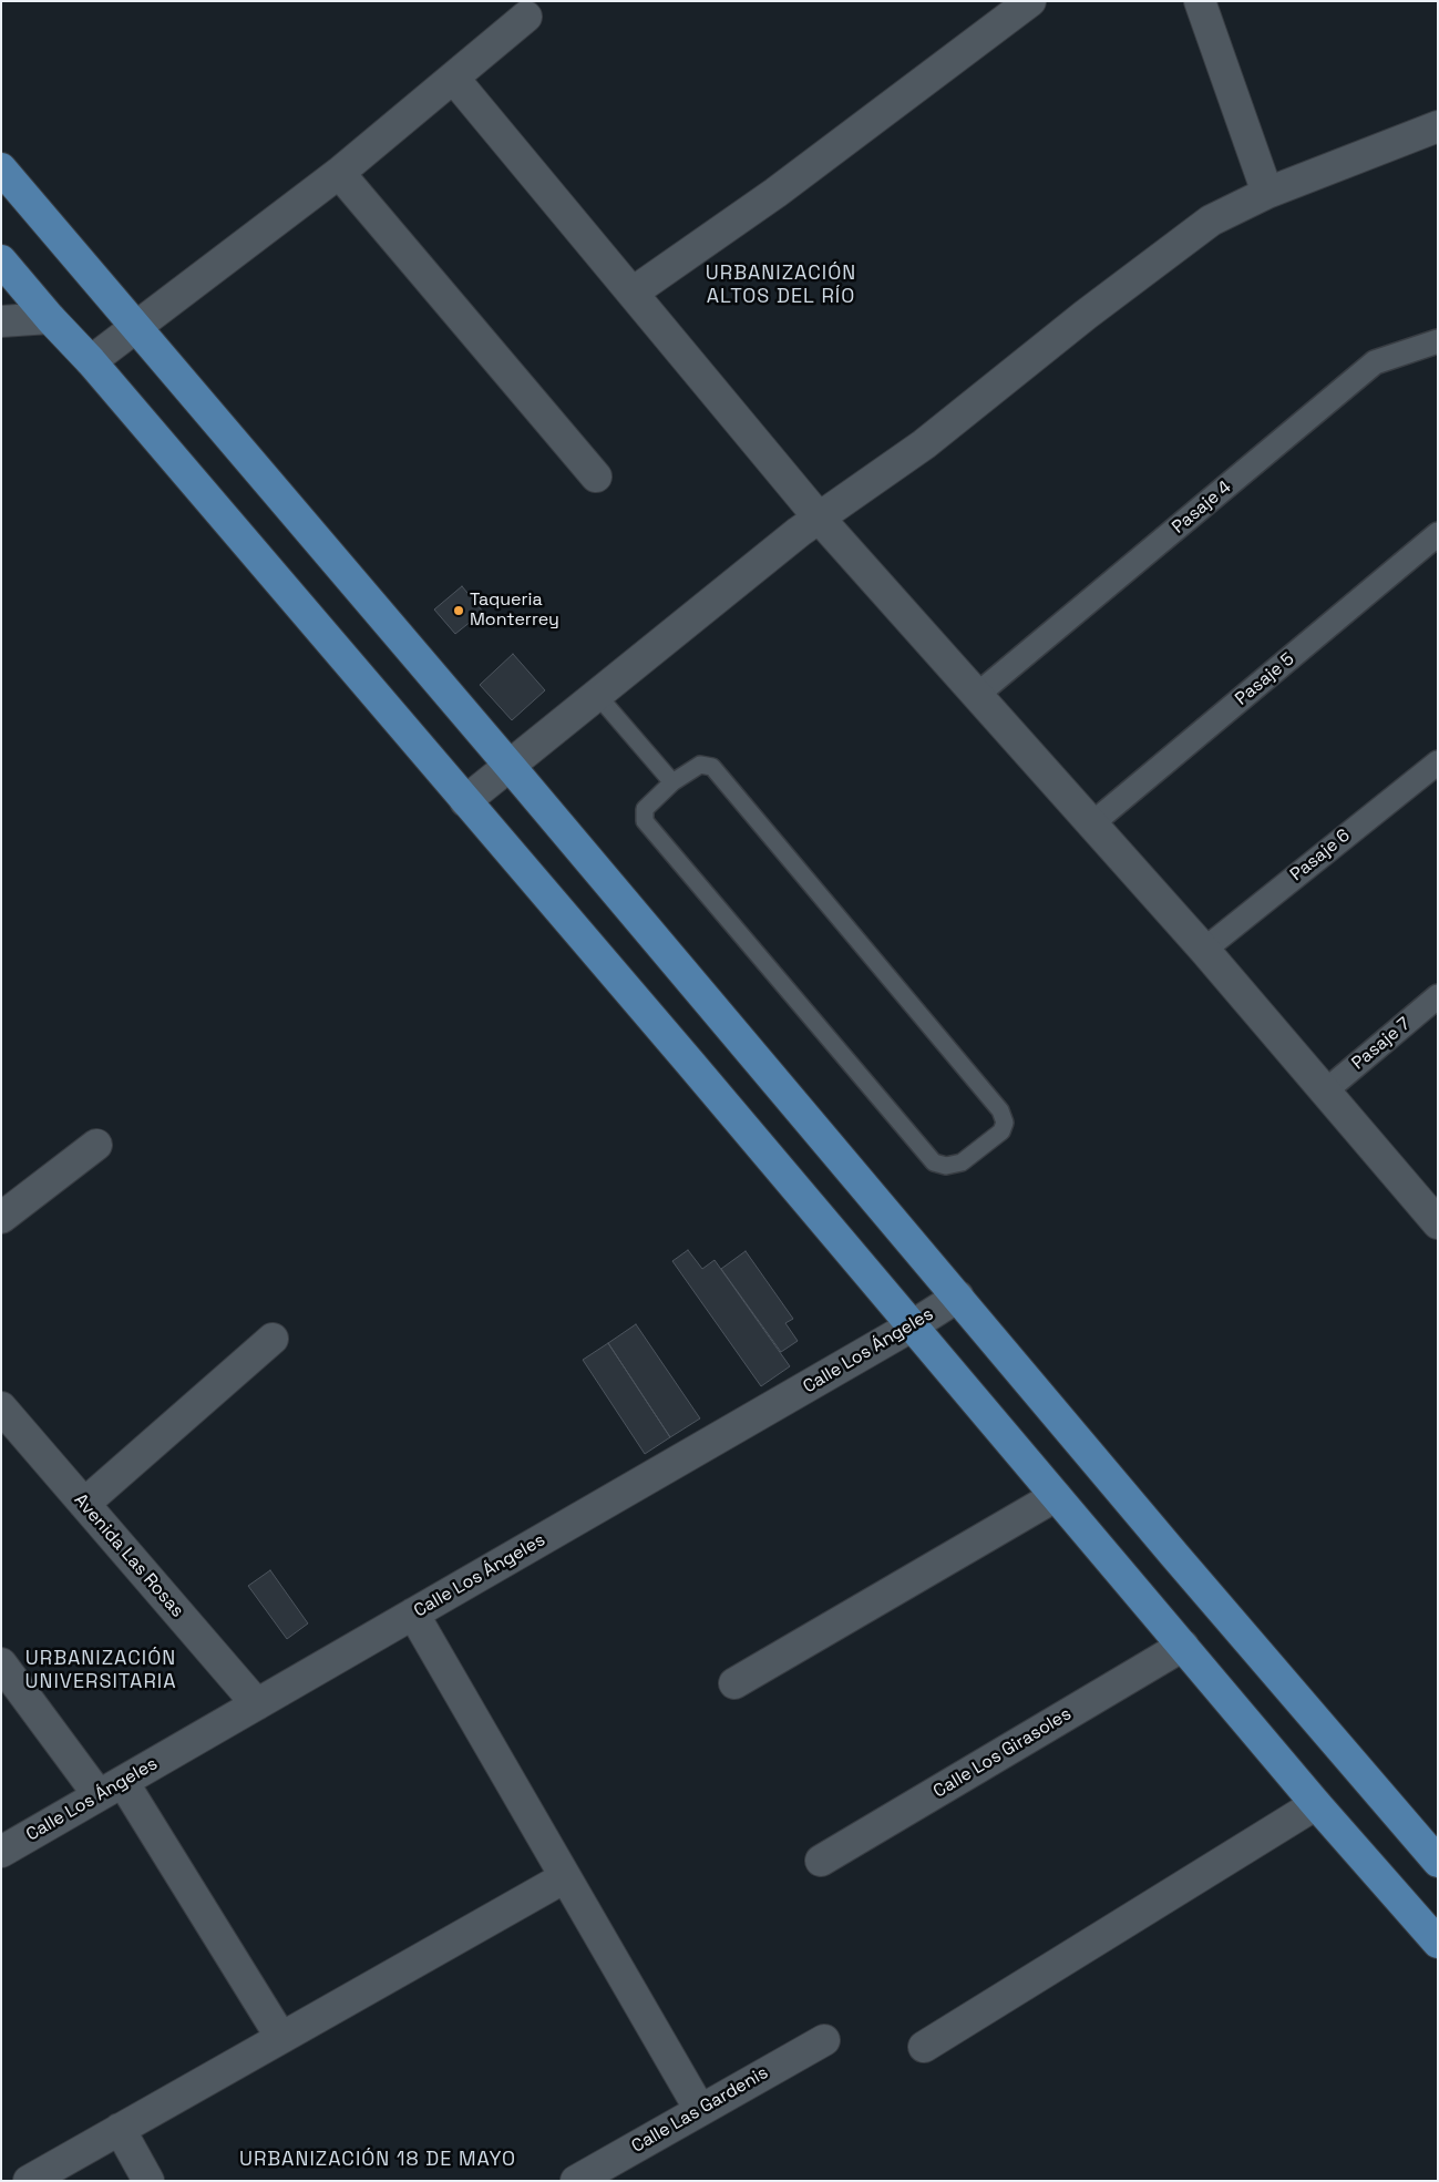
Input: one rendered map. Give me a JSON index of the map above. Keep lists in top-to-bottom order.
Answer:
{
  "streets": {
    "street": [
      "Pasaje 4",
      "Pasaje 5",
      "Pasaje 6",
      "Pasaje 7",
      "Calle Los Ángeles",
      "Avenida Las Rosas",
      "Calle Los Girasoles",
      "Calle Las Gardenis"
    ]
  },
  "crossings": [
    ["Calle Los Ángeles", "Avenida Las Rosas"]
  ],
  "districts": ["URBANIZACIÓN ALTOS DEL RÍO", "URBANIZACIÓN UNIVERSITARIA", "URBANIZACIÓN 18 DE MAYO"],
  "places": ["Taqueria Monterrey"]
}
